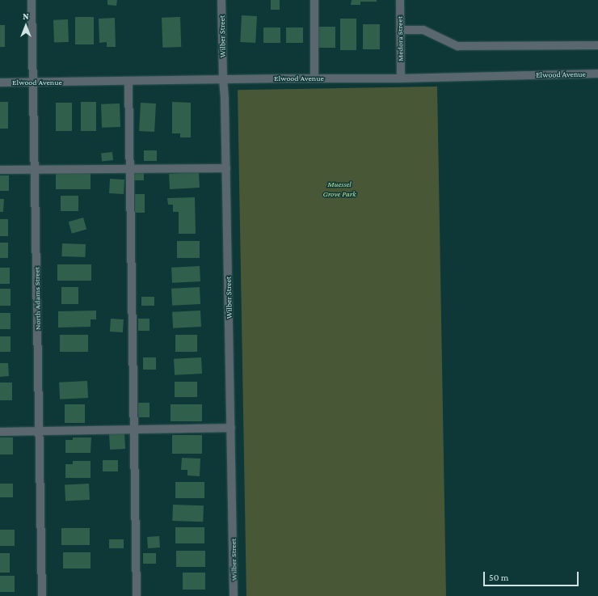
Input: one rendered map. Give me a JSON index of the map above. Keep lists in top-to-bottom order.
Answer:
{
  "streets": {
    "street": [
      "Wilber Street",
      "Medora Street",
      "Elwood Avenue",
      "North Adams Street"
    ]
  },
  "crossings": [
    ["Wilber Street", "Elwood Avenue"],
    ["Medora Street", "Elwood Avenue"],
    ["Elwood Avenue", "North Adams Street"]
  ],
  "parks": ["Muessel Grove Park"],
  "scale_bar": "50 m",
  "north": "top"
}
